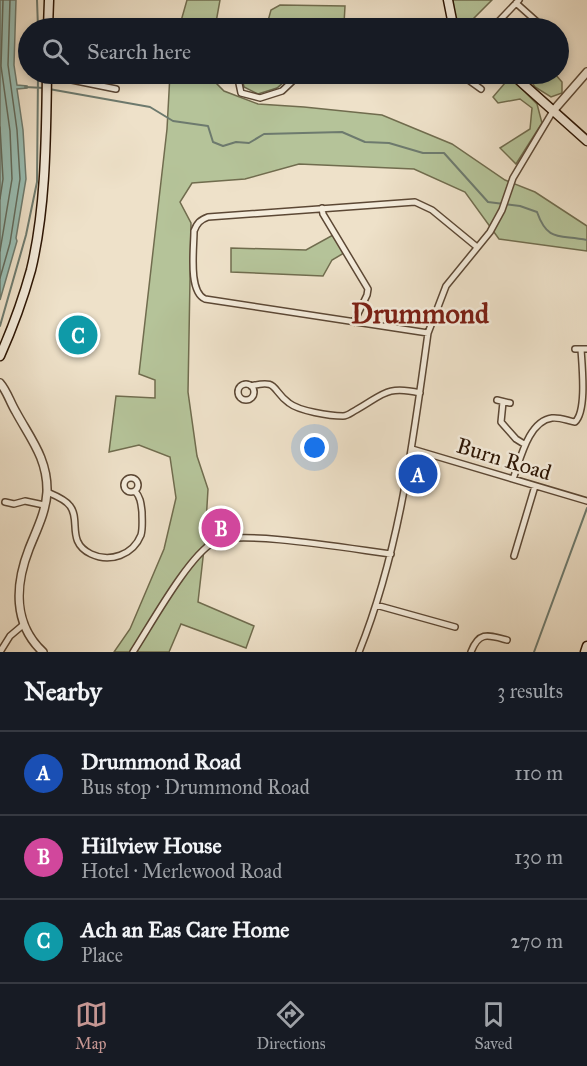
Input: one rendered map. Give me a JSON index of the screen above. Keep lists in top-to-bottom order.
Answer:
{
  "streets": {
    "street": ["Burn Road"]
  },
  "districts": ["Drummond"],
  "page": {
    "search": "Search here",
    "pins": ["C", "A", "B"],
    "heading": ["Nearby", "3 results"],
    "list": [
      {
        "mark": "A",
        "name": "Drummond Road",
        "note": "Bus stop · Drummond Road",
        "value": "110 m"
      },
      {
        "mark": "B",
        "name": "Hillview House",
        "note": "Hotel · Merlewood Road",
        "value": "130 m"
      },
      {
        "mark": "C",
        "name": "Ach an Eas Care Home",
        "note": "Place",
        "value": "270 m"
      }
    ],
    "nav": ["Map", "Directions", "Saved"]
  }
}
